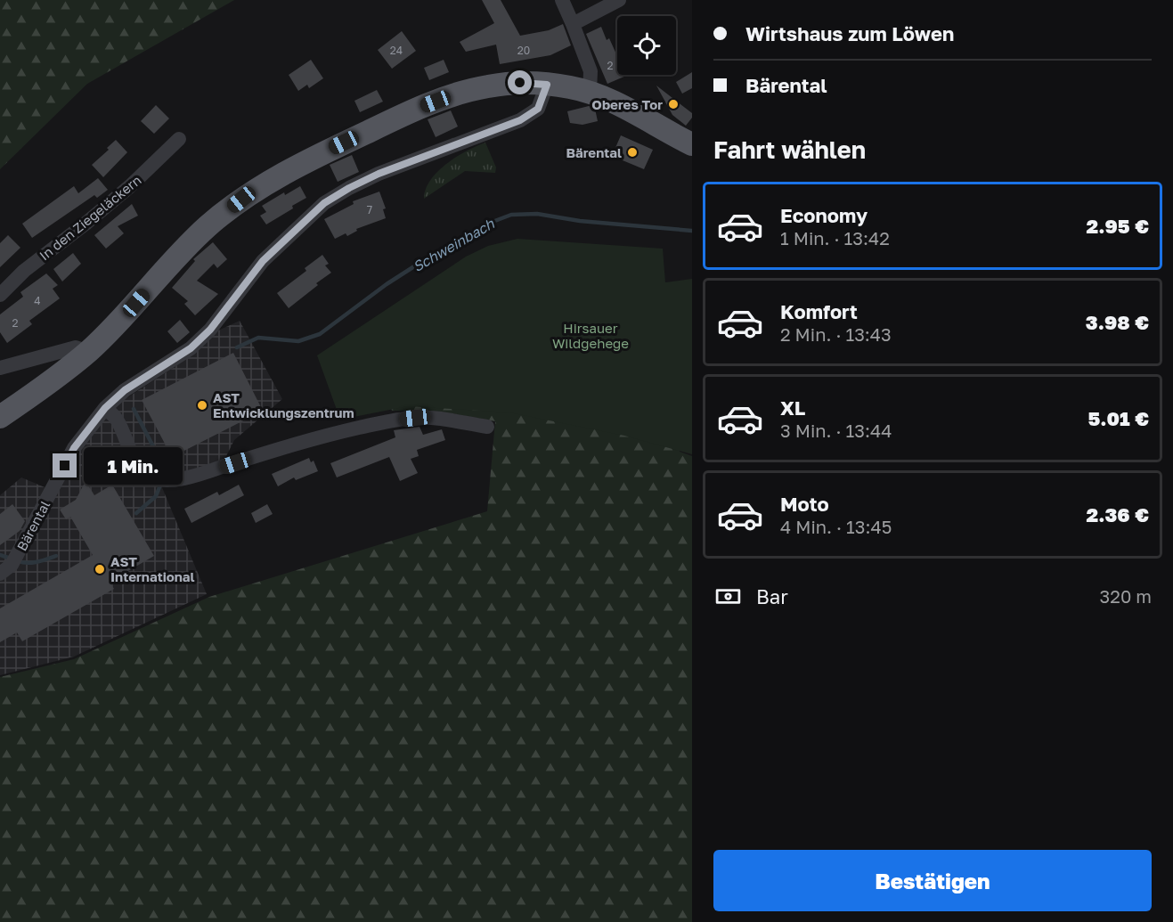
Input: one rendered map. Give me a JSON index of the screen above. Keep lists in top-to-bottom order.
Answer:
{
  "streets": {
    "street": ["In den Ziegeläckern", "Bärental"]
  },
  "water": ["Schweinbach"],
  "parks": ["Hirsauer Wildgehege"],
  "places": [
    "Oberes Tor",
    "Bärental",
    "AST Entwicklungszentrum",
    "AST International"
  ],
  "house_numbers": [
    "24",
    "20",
    "2",
    "7",
    "4",
    "2"
  ],
  "page": {
    "banner": ["Wirtshaus zum Löwen", "Bärental"],
    "heading": "Fahrt wählen",
    "list": [
      {
        "name": "Economy",
        "note": "1 Min. · 13:42",
        "value": "2.95 €"
      },
      {
        "name": "Komfort",
        "note": "2 Min. · 13:43",
        "value": "3.98 €"
      },
      {
        "name": "XL",
        "note": "3 Min. · 13:44",
        "value": "5.01 €"
      },
      {
        "name": "Moto",
        "note": "4 Min. · 13:45",
        "value": "2.36 €"
      }
    ],
    "bubble": "1 Min.",
    "pay": ["Bar", "320 m"],
    "buttons": "Bestätigen"
  }
}
